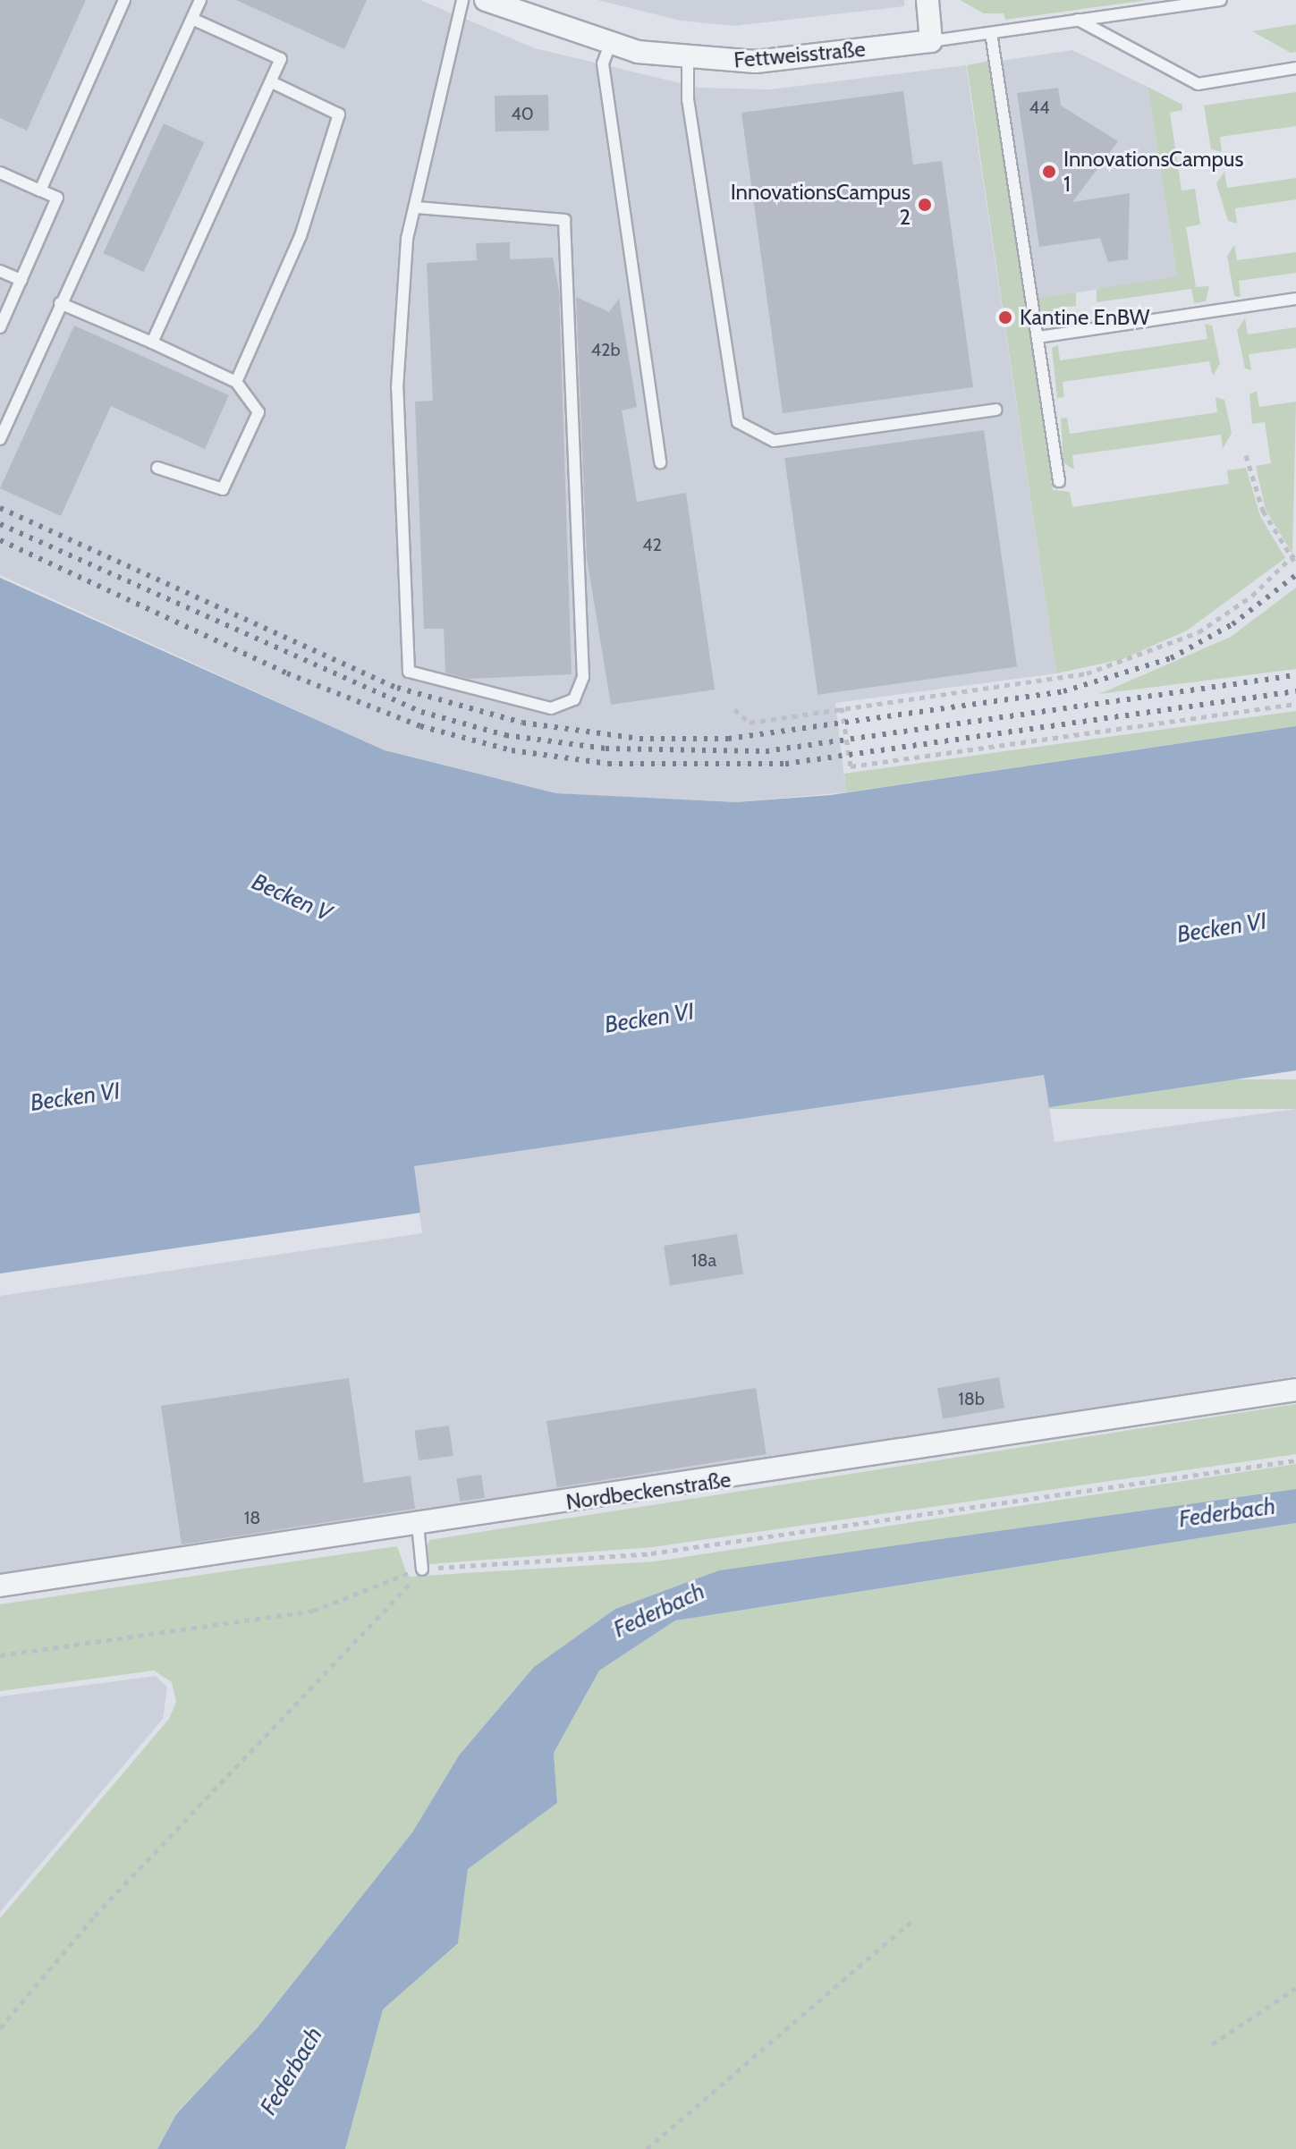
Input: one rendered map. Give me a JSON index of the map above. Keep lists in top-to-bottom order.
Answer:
{
  "streets": {
    "street": ["Fettweisstraße", "Nordbeckenstraße"]
  },
  "water": ["Becken V", "Becken VI", "Federbach"],
  "places": ["InnovationsCampus 1", "InnovationsCampus 2", "Kantine EnBW"],
  "house_numbers": [
    "44",
    "40",
    "42b",
    "42",
    "18a",
    "18b",
    "18"
  ]
}
